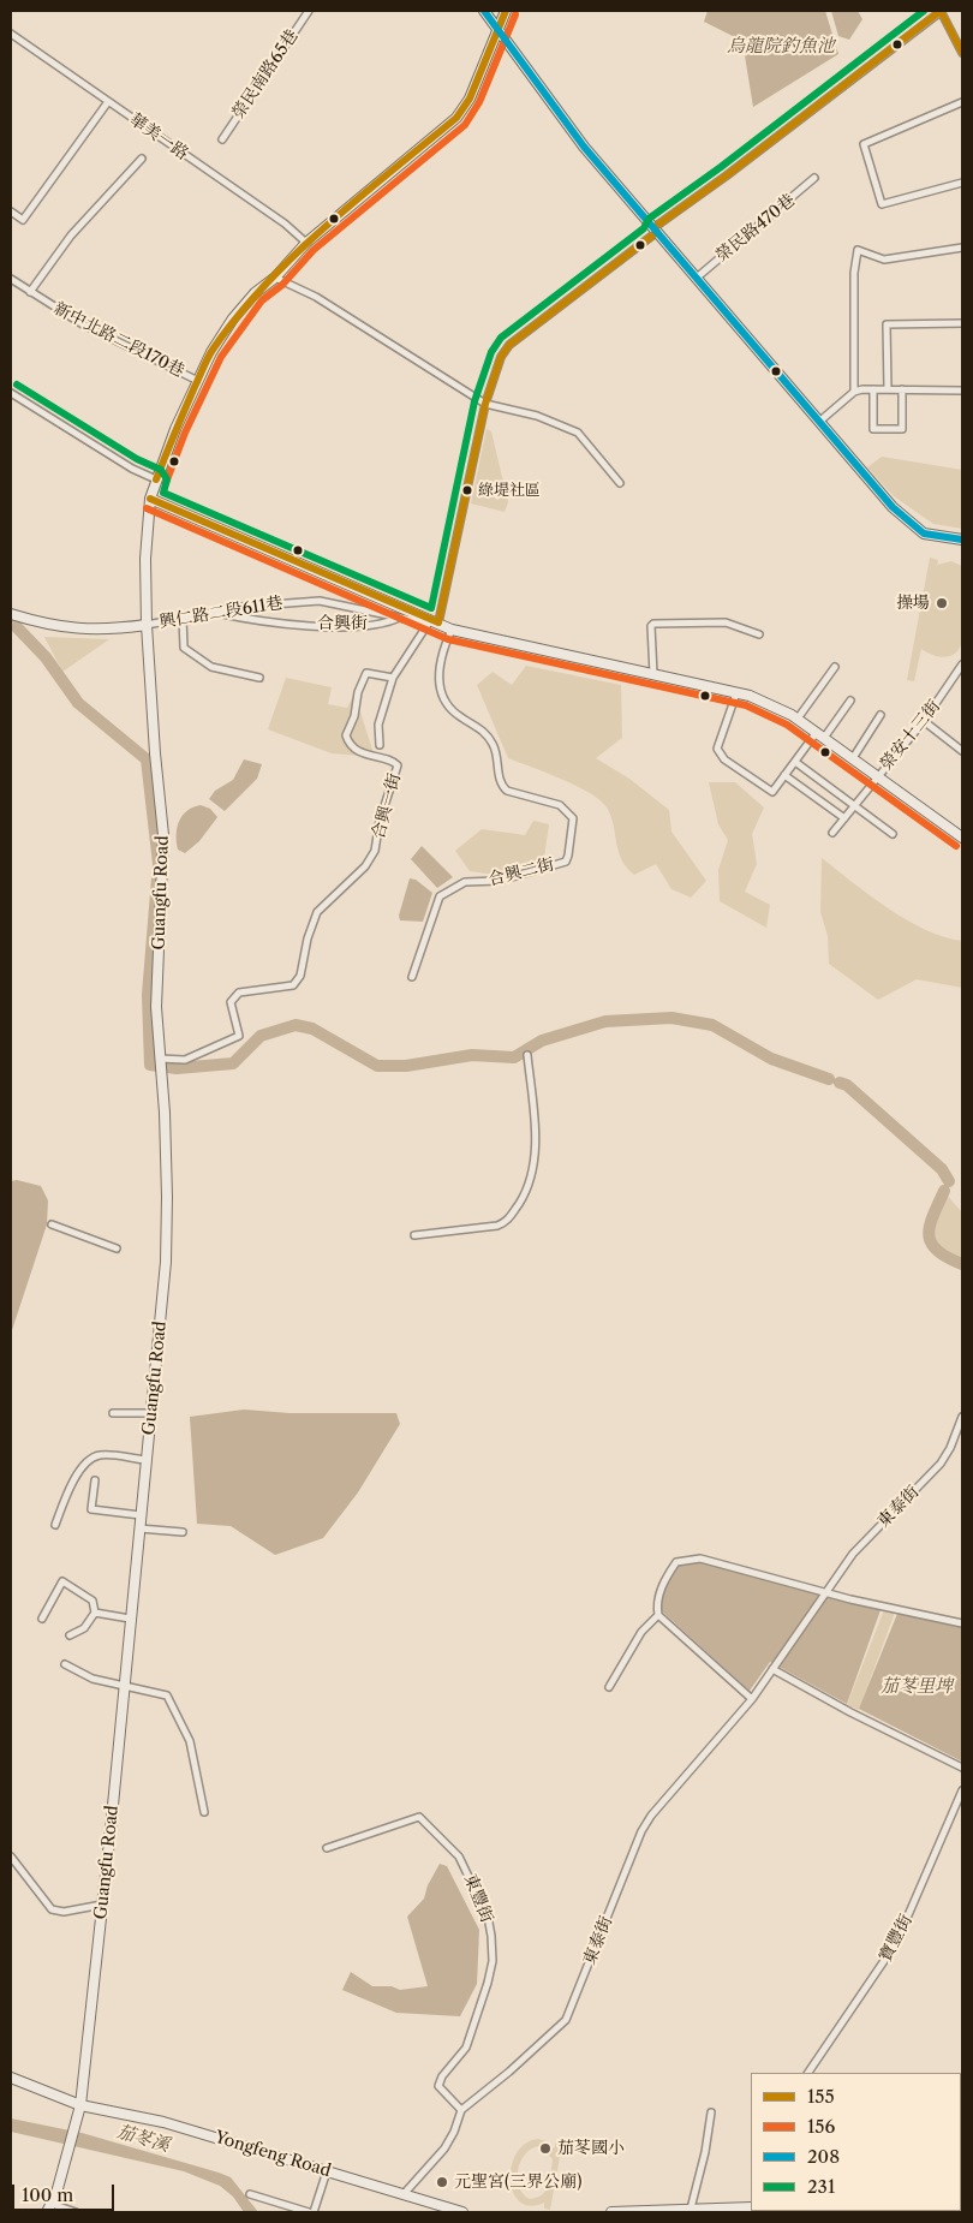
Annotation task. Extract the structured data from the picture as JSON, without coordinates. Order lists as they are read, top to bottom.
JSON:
{
  "streets": {
    "street": [
      "榮民南路65巷",
      "華美一路",
      "榮民路470巷",
      "新中北路二段170巷",
      "興仁路二段611巷",
      "合興街",
      "榮安十三街",
      "合興一街",
      "合興二街",
      "Guangfu Road",
      "東泰街",
      "東豐街",
      "寶豐街",
      "Yongfeng Road"
    ]
  },
  "crossings": [
    ["華美一路", "Guangfu Road"],
    ["新中北路二段170巷", "Guangfu Road"],
    ["興仁路二段611巷", "合興街"],
    ["興仁路二段611巷", "Guangfu Road"],
    ["合興一街", "Guangfu Road"],
    ["Guangfu Road", "Yongfeng Road"],
    ["東泰街", "東豐街"]
  ],
  "water": ["烏龍院釣魚池", "茄苳里埤", "茄苳溪"],
  "places": [
    "綠堤社區",
    "操場",
    "茄苳國小",
    "元聖宮(三界公廟)"
  ],
  "lines": [
    "transit line 155",
    "transit line 208",
    "transit line 231",
    "transit line 156"
  ],
  "legend": [
    "155",
    "156",
    "208",
    "231"
  ],
  "scale_bar": "100 m"
}
